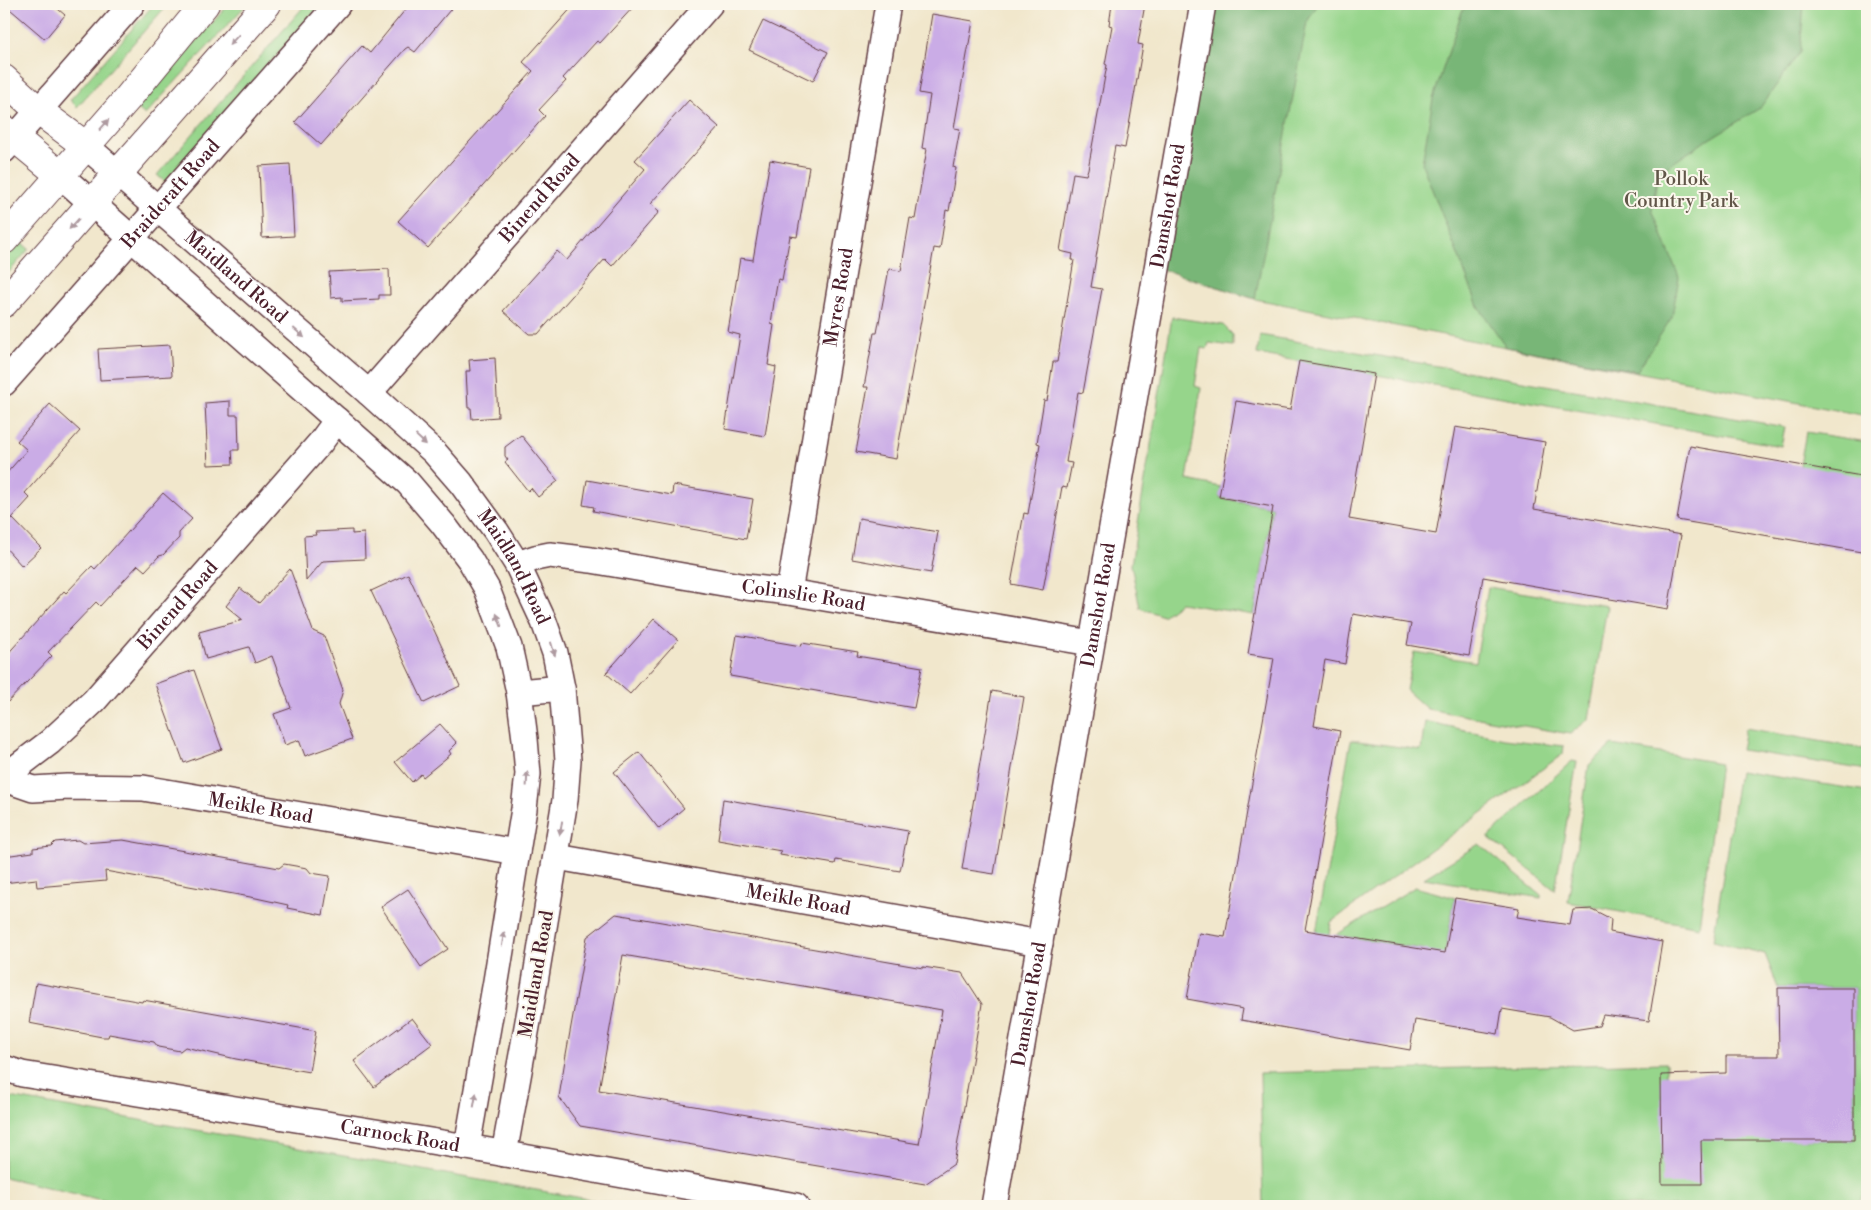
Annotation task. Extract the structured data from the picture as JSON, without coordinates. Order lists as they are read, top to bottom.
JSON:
{
  "streets": {
    "street": [
      "Braidcraft Road",
      "Binend Road",
      "Damshot Road",
      "Maidland Road",
      "Myres Road",
      "Colinslie Road",
      "Meikle Road",
      "Carnock Road"
    ]
  },
  "crossings": [
    ["Braidcraft Road", "Maidland Road"],
    ["Binend Road", "Maidland Road"],
    ["Binend Road", "Meikle Road"],
    ["Damshot Road", "Colinslie Road"],
    ["Damshot Road", "Meikle Road"],
    ["Maidland Road", "Colinslie Road"],
    ["Maidland Road", "Meikle Road"],
    ["Maidland Road", "Carnock Road"],
    ["Myres Road", "Colinslie Road"]
  ],
  "parks": ["Pollok Country Park"]
}
